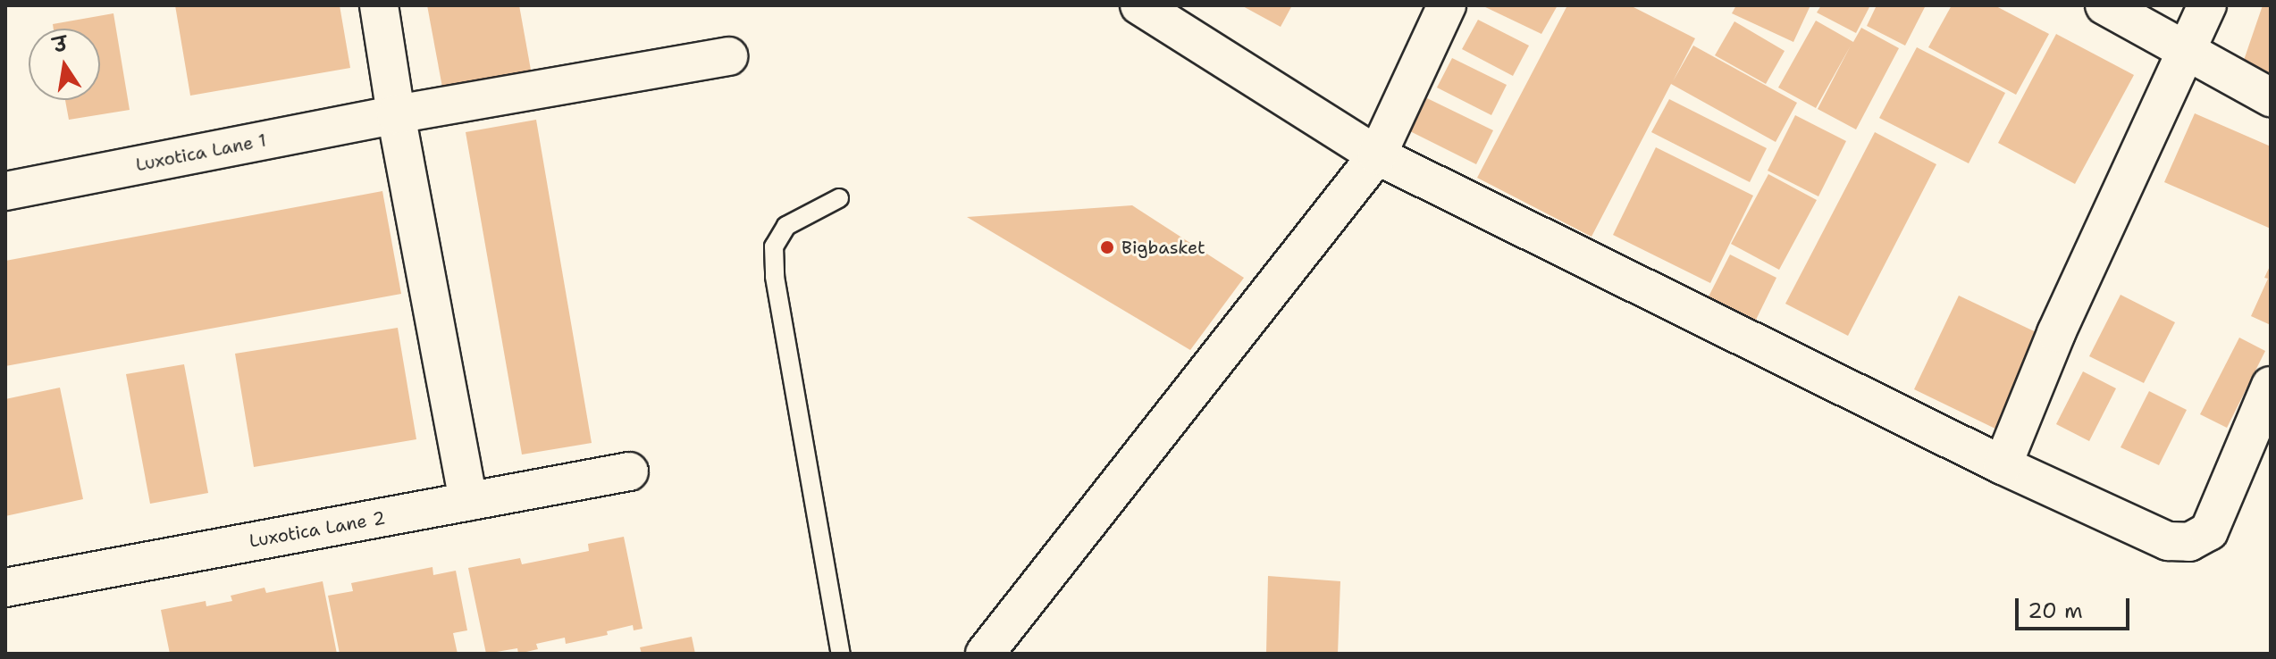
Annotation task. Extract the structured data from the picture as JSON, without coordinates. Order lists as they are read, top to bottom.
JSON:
{
  "streets": {
    "street": ["Luxotica Lane 1", "Luxotica Lane 2"]
  },
  "places": ["Bigbasket"],
  "scale_bar": "20 m",
  "north": "top"
}
